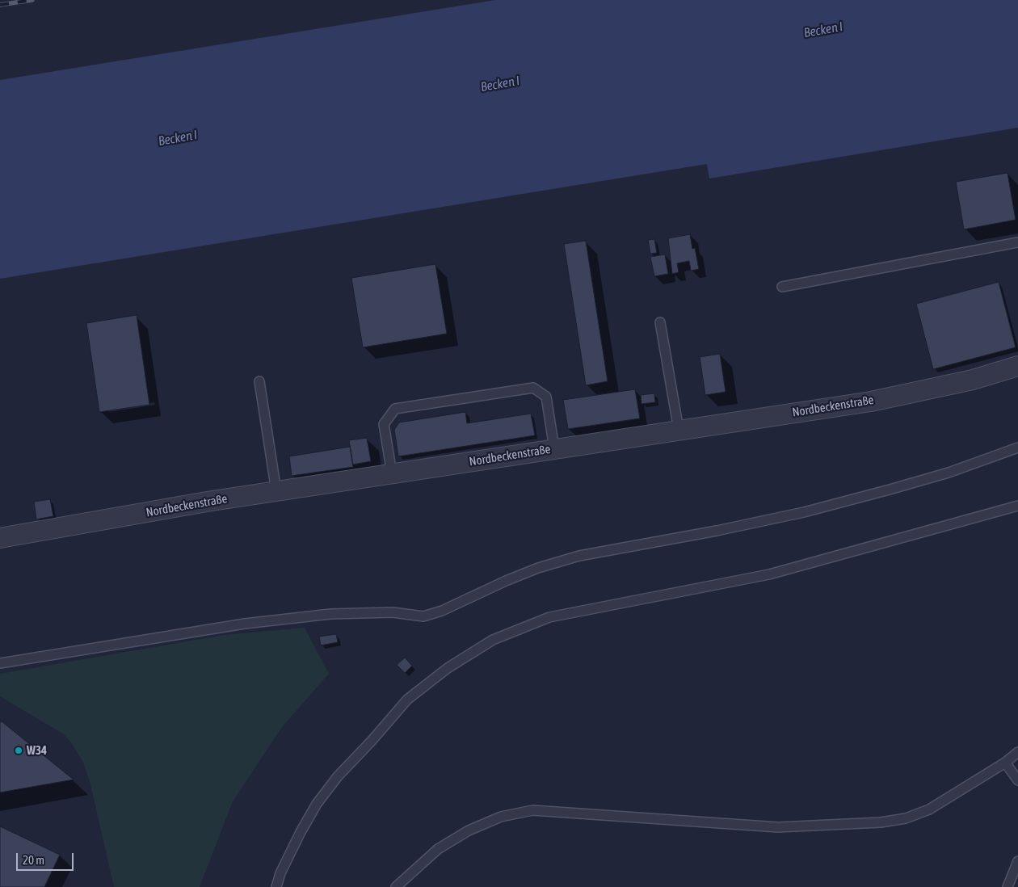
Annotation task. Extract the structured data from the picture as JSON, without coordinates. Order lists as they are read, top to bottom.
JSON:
{
  "streets": {
    "street": ["Nordbeckenstraße"]
  },
  "water": ["Becken I"],
  "places": ["W34"],
  "scale_bar": "20 m"
}
